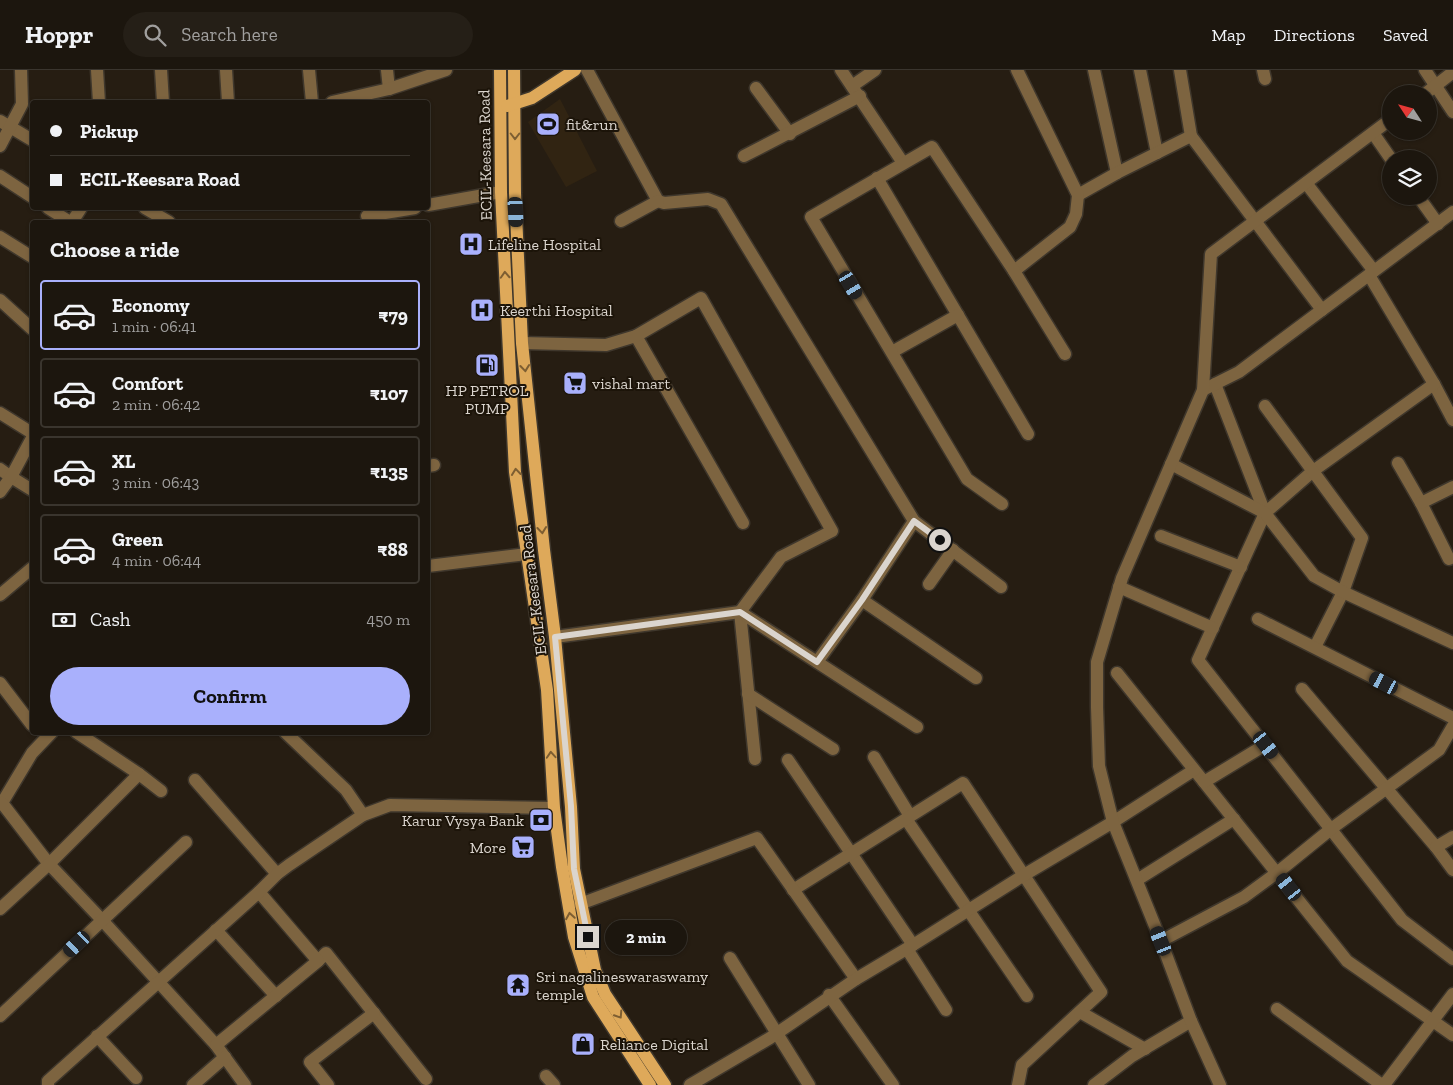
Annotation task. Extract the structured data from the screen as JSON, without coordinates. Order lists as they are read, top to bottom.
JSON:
{
  "streets": {
    "main road": ["ECIL-Keesara Road"]
  },
  "places": {
    "sports": ["fit&run"],
    "hospital": ["Lifeline Hospital", "Keerthi Hospital"],
    "fuel station": ["HP PETROL PUMP"],
    "supermarket": ["vishal mart", "More"],
    "bank": ["Karur Vysya Bank"],
    "temple": ["Sri nagalineswaraswamy temple"],
    "shop": ["Reliance Digital"]
  },
  "north": "top left",
  "page": {
    "header": "Hoppr",
    "search": "Search here",
    "nav": ["Map", "Directions", "Saved"],
    "banner": ["Pickup", "ECIL-Keesara Road"],
    "heading": "Choose a ride",
    "list": [
      {
        "name": "Economy",
        "note": "1 min · 06:41",
        "value": "₹79"
      },
      {
        "name": "Comfort",
        "note": "2 min · 06:42",
        "value": "₹107"
      },
      {
        "name": "XL",
        "note": "3 min · 06:43",
        "value": "₹135"
      },
      {
        "name": "Green",
        "note": "4 min · 06:44",
        "value": "₹88"
      }
    ],
    "pay": ["Cash", "450 m"],
    "buttons": "Confirm",
    "bubble": "2 min"
  }
}
